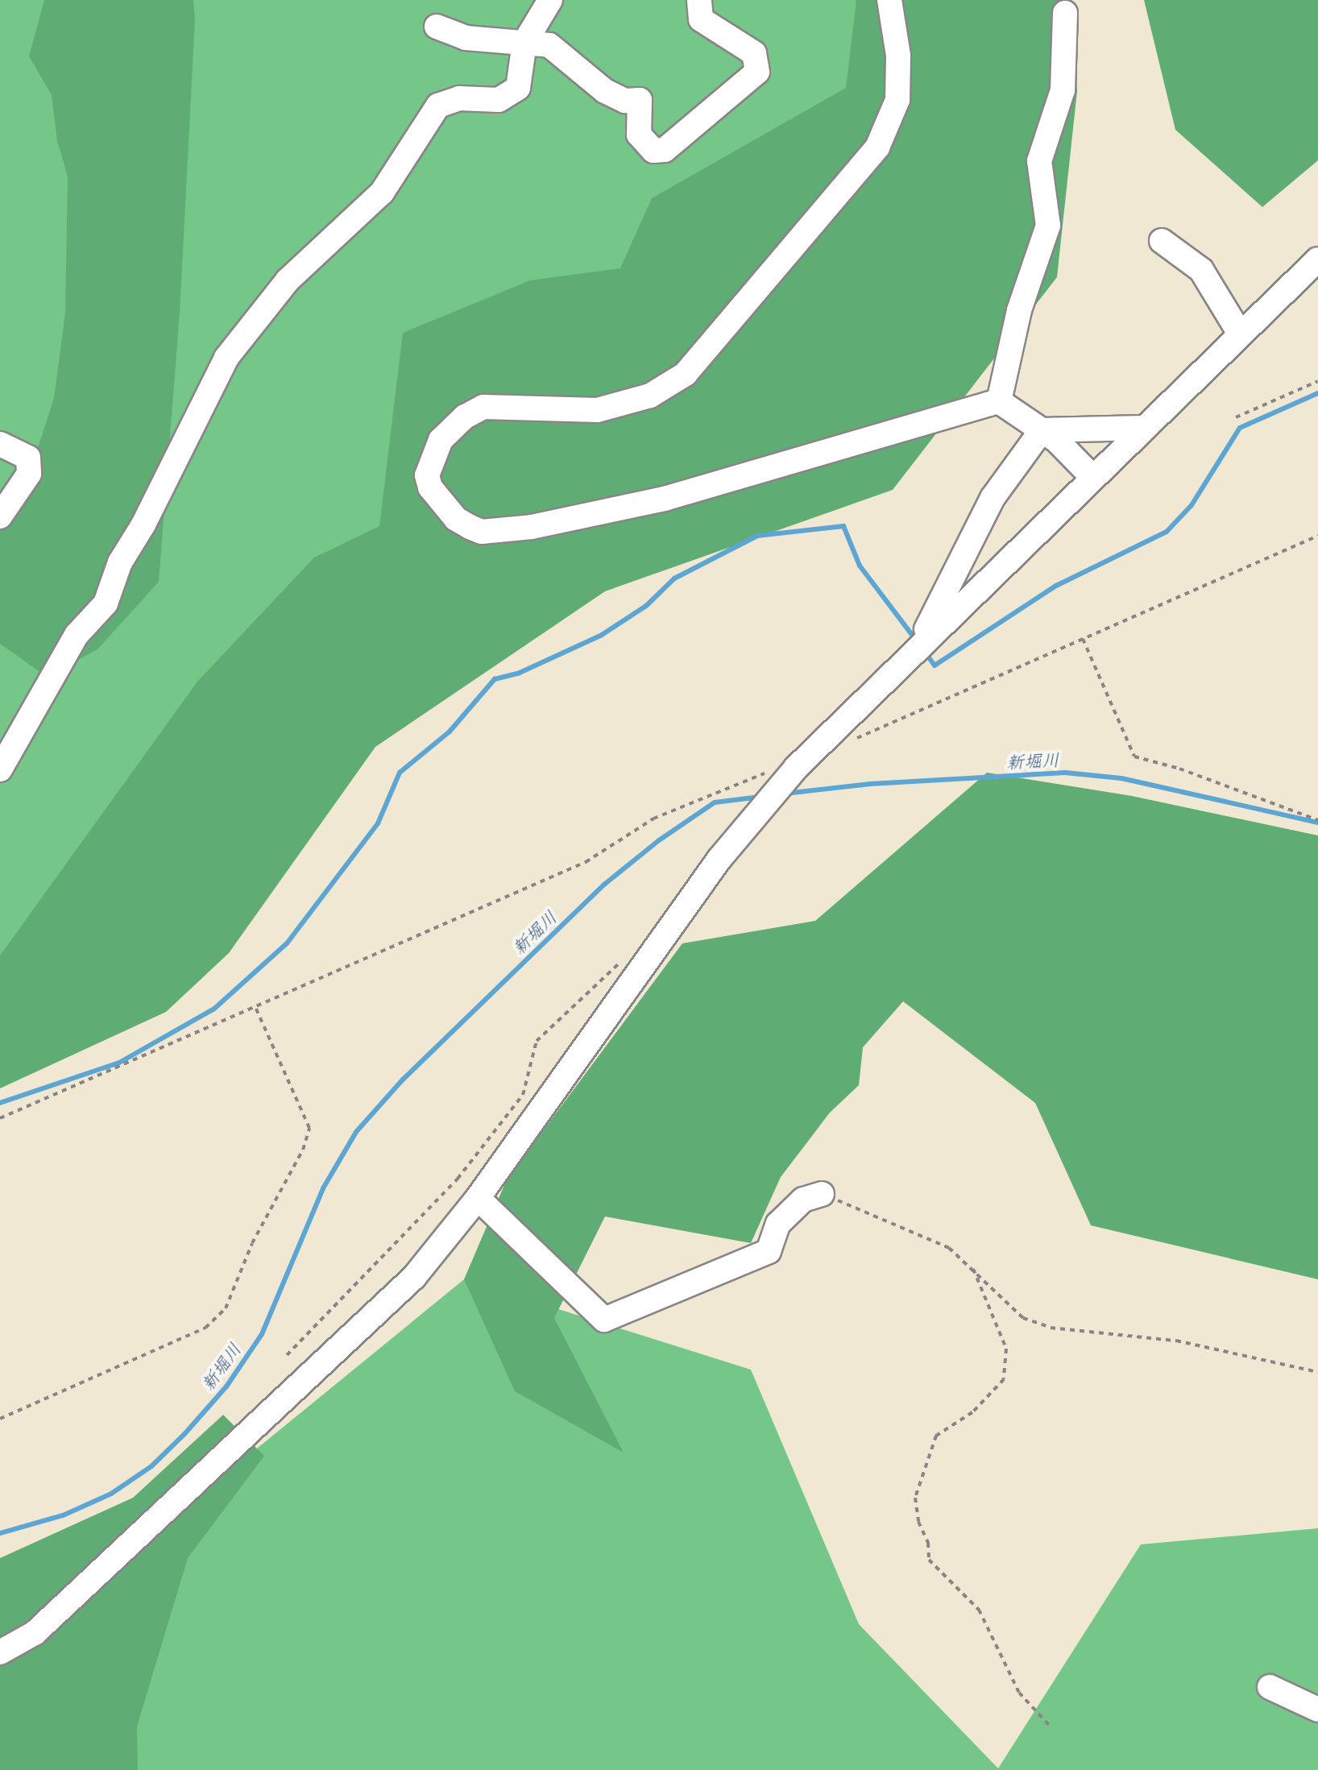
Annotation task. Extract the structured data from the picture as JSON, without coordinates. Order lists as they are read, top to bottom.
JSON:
{
  "water": ["新堀川"]
}
